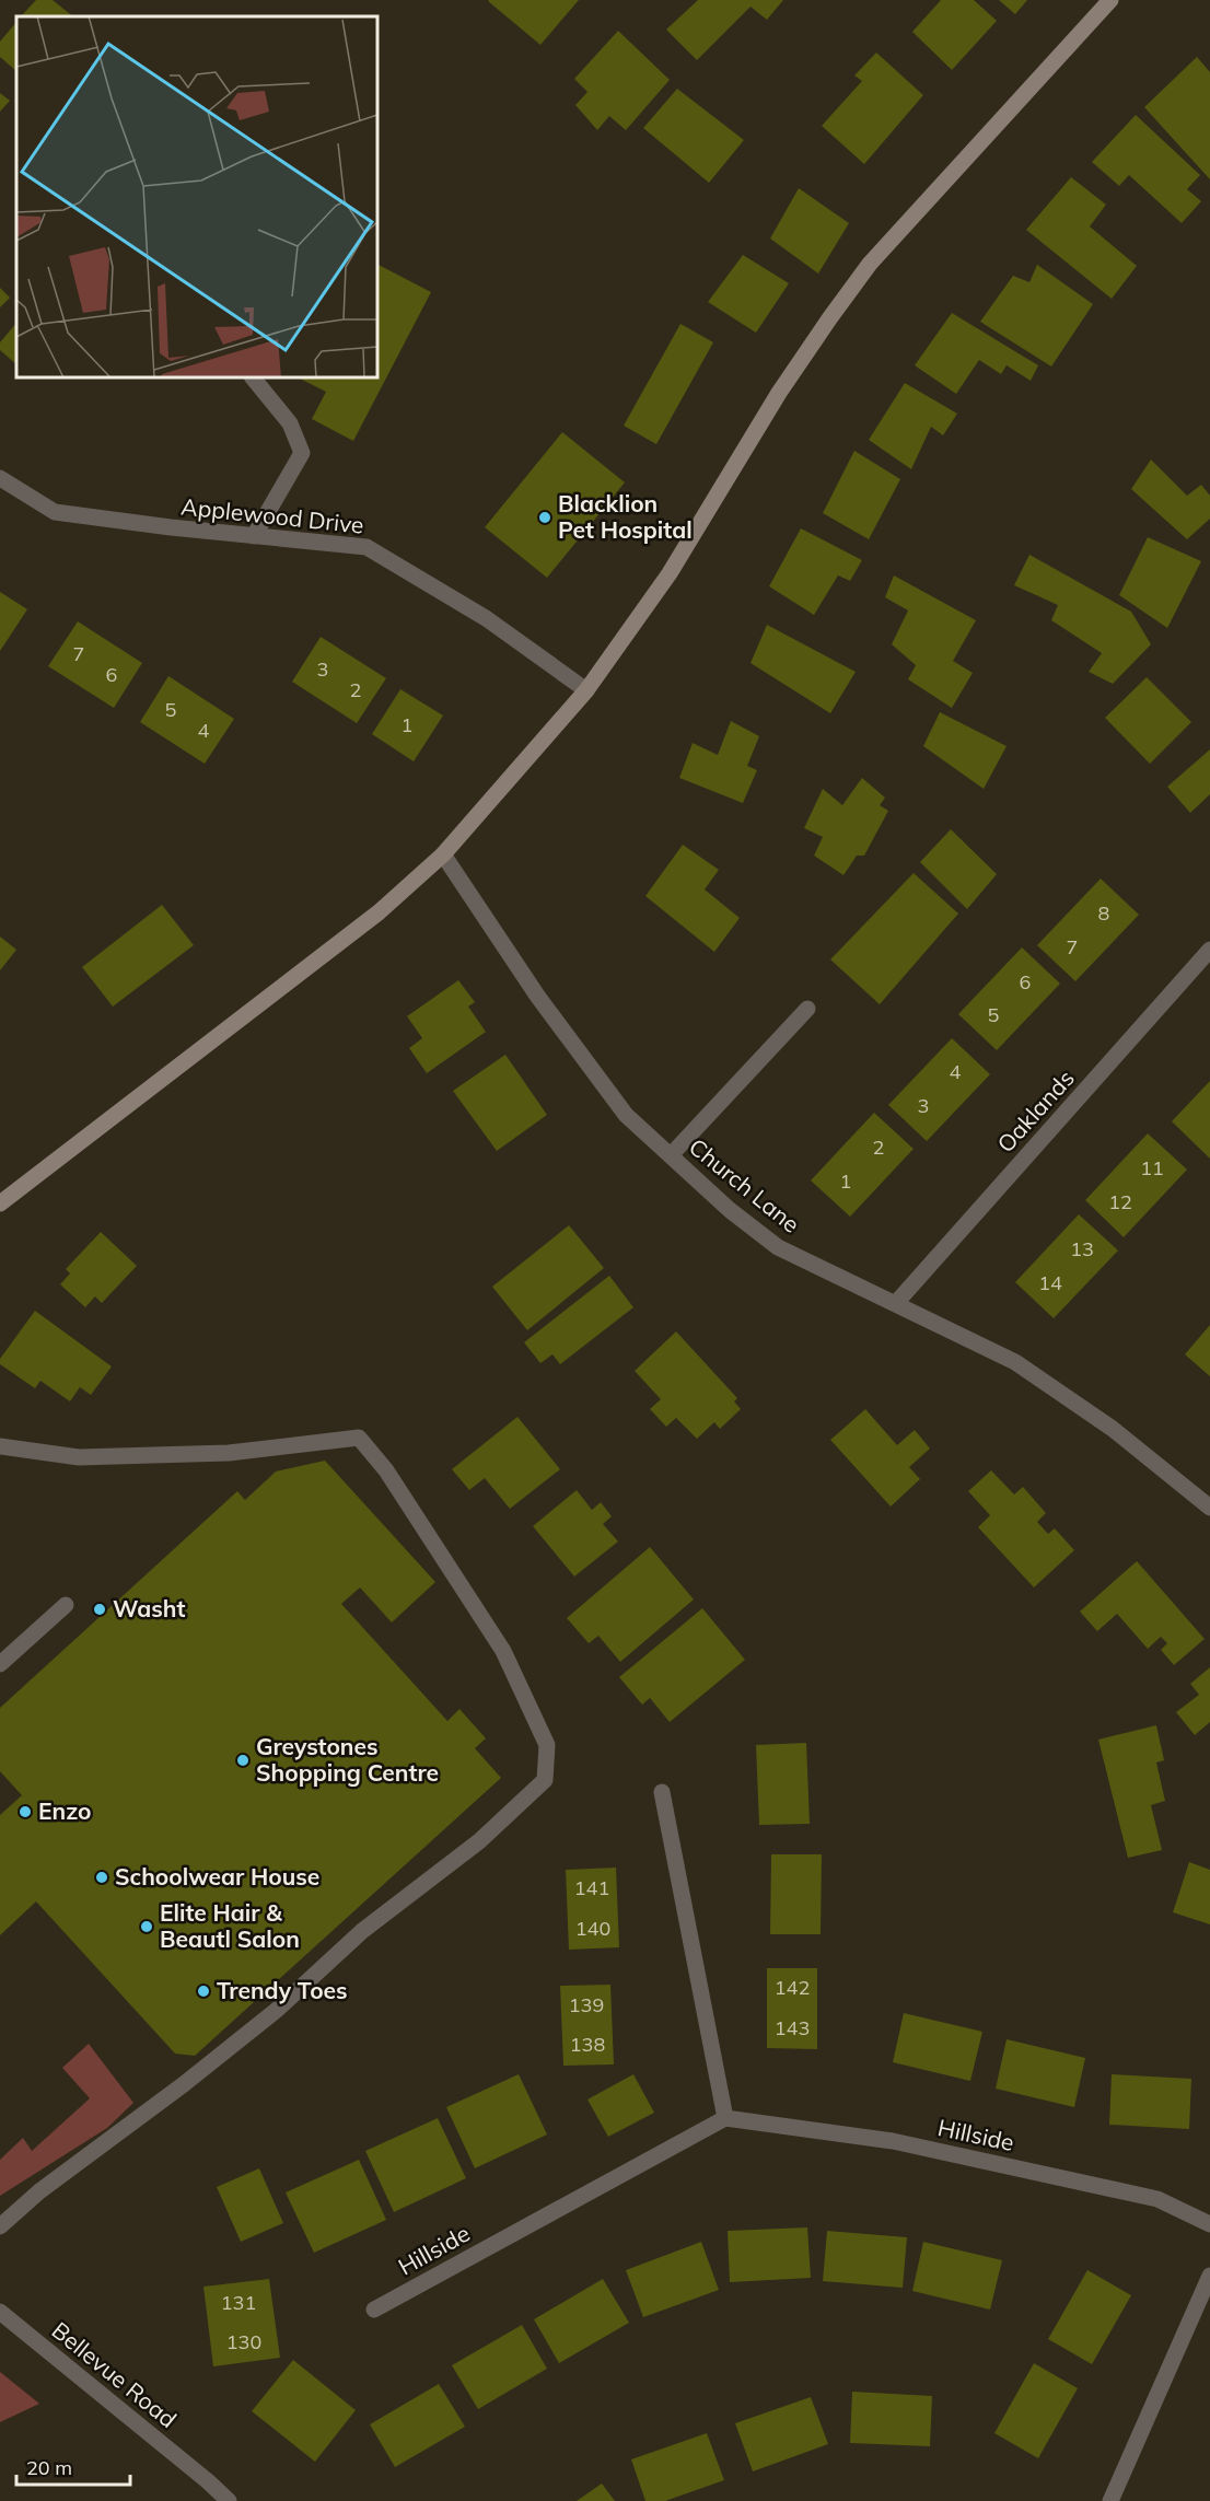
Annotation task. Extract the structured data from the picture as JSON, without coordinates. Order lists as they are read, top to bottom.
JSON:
{
  "streets": {
    "street": [
      "Applewood Drive",
      "Oaklands",
      "Church Lane",
      "Hillside",
      "Bellevue Road"
    ]
  },
  "crossings": [
    ["Oaklands", "Church Lane"]
  ],
  "places": [
    "Blacklion Pet Hospital",
    "Washt",
    "Greystones Shopping Centre",
    "Enzo",
    "Schoolwear House",
    "Elite Hair & Beautl Salon",
    "Trendy Toes"
  ],
  "house_numbers": [
    "7",
    "3",
    "6",
    "2",
    "5",
    "1",
    "4",
    "8",
    "7",
    "6",
    "5",
    "4",
    "3",
    "2",
    "11",
    "1",
    "12",
    "13",
    "14",
    "141",
    "140",
    "142",
    "139",
    "143",
    "138",
    "131",
    "130"
  ],
  "scale_bar": "20 m"
}
